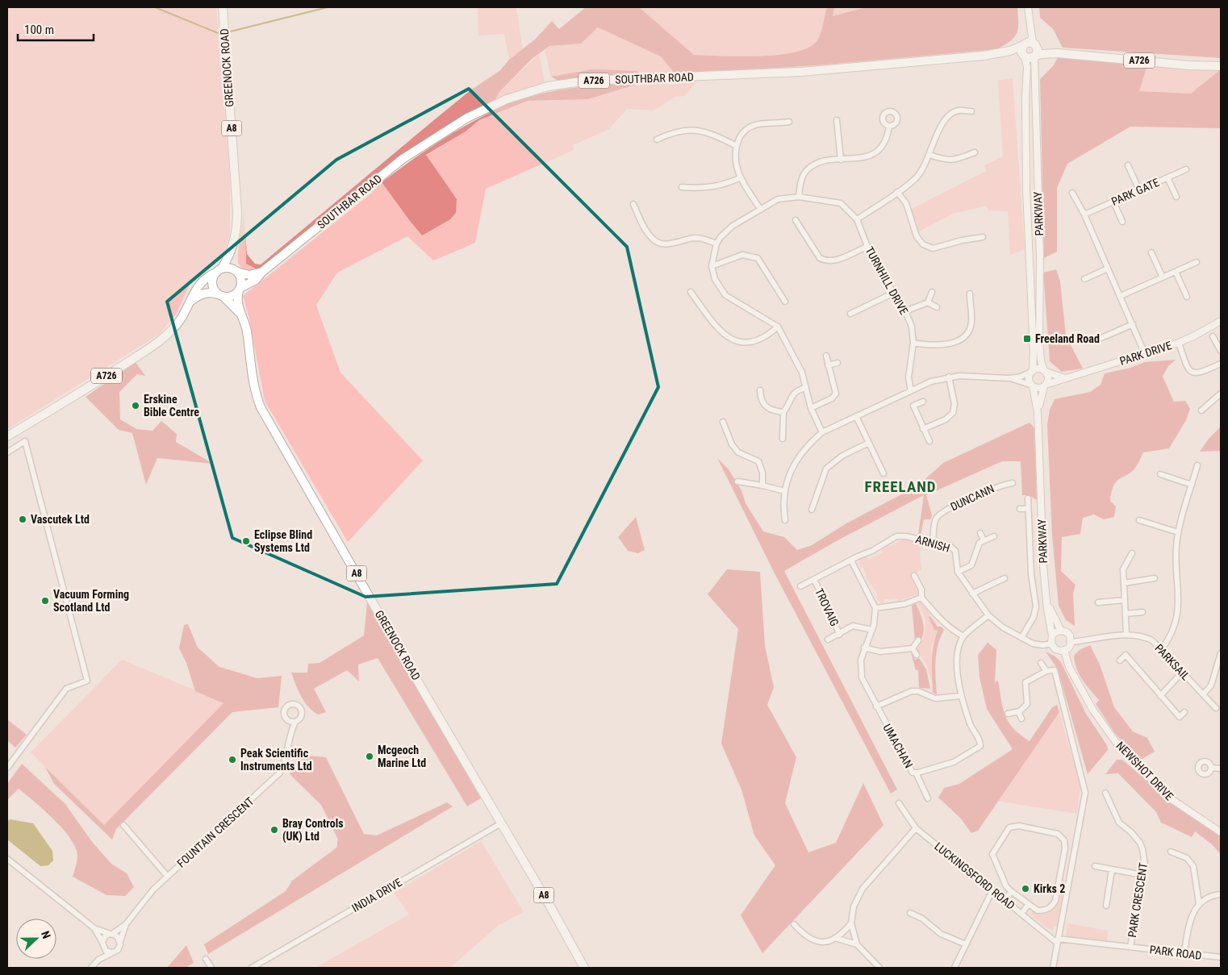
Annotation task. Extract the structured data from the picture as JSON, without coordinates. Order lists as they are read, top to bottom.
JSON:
{
  "streets": {
    "main road": [
      "A726",
      "GREENOCK ROAD",
      "SOUTHBAR ROAD",
      "A8"
    ],
    "street": [
      "PARK GATE",
      "PARKWAY",
      "TURNHILL DRIVE",
      "PARK DRIVE",
      "DUNCANN",
      "ARNISH",
      "TROVAIG",
      "PARKSAIL",
      "UMACHAN",
      "NEWSHOT DRIVE",
      "FOUNTAIN CRESCENT",
      "LUCKINGSFORD ROAD",
      "INDIA DRIVE",
      "PARK CRESCENT",
      "PARK ROAD"
    ]
  },
  "crossings": [
    ["A726", "GREENOCK ROAD"],
    ["A726", "SOUTHBAR ROAD"],
    ["A726", "PARKWAY"],
    ["GREENOCK ROAD", "SOUTHBAR ROAD"],
    ["GREENOCK ROAD", "INDIA DRIVE"],
    ["SOUTHBAR ROAD", "PARKWAY"],
    ["PARKWAY", "PARK DRIVE"],
    ["PARKWAY", "ARNISH"],
    ["PARKWAY", "PARKSAIL"],
    ["PARKWAY", "NEWSHOT DRIVE"],
    ["DUNCANN", "ARNISH"],
    ["ARNISH", "TROVAIG"],
    ["ARNISH", "PARKSAIL"],
    ["ARNISH", "NEWSHOT DRIVE"],
    ["PARKSAIL", "NEWSHOT DRIVE"],
    ["LUCKINGSFORD ROAD", "PARK ROAD"],
    ["PARK CRESCENT", "PARK ROAD"]
  ],
  "districts": ["FREELAND"],
  "places": {
    "transit": ["Freeland Road"],
    "other": [
      "Erskine Bible Centre",
      "Vascutek Ltd",
      "Eclipse Blind Systems Ltd",
      "Vacuum Forming Scotland Ltd",
      "Mcgeoch Marine Ltd",
      "Peak Scientific Instruments Ltd",
      "Bray Controls (UK) Ltd",
      "Kirks 2"
    ]
  },
  "scale_bar": "100 m",
  "north": "right"
}
